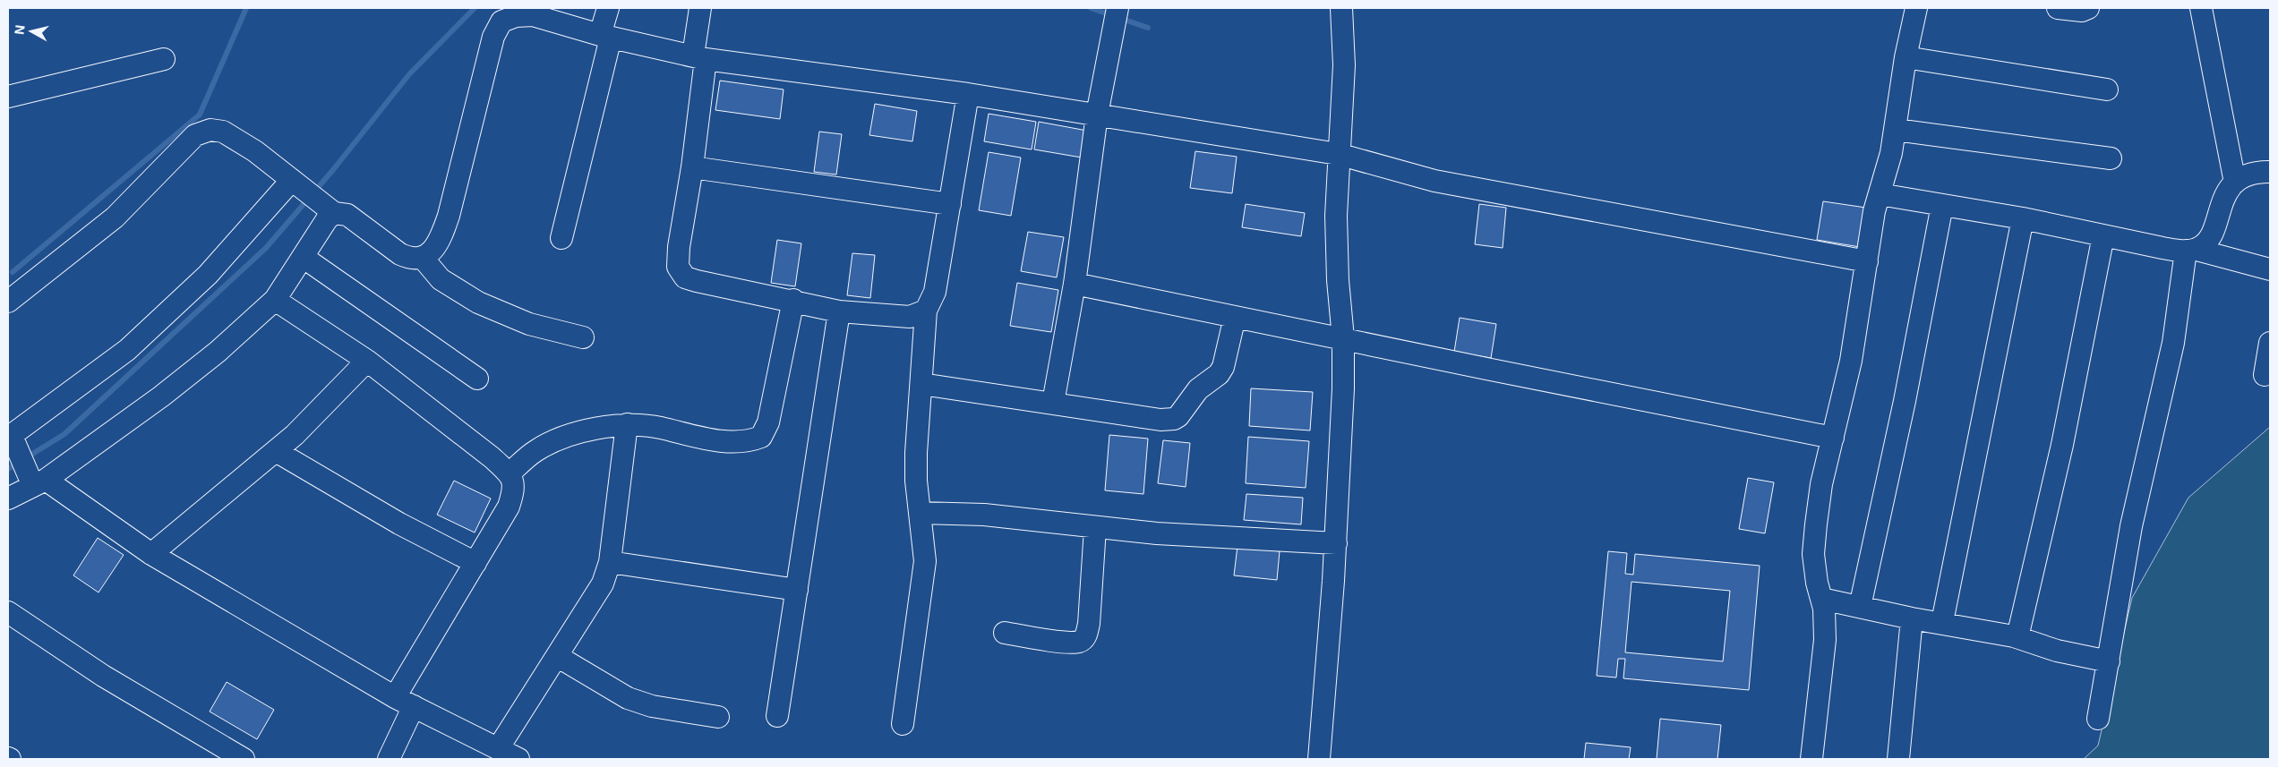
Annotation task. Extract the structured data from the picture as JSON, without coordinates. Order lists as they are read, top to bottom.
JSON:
{
  "north": "left"
}
